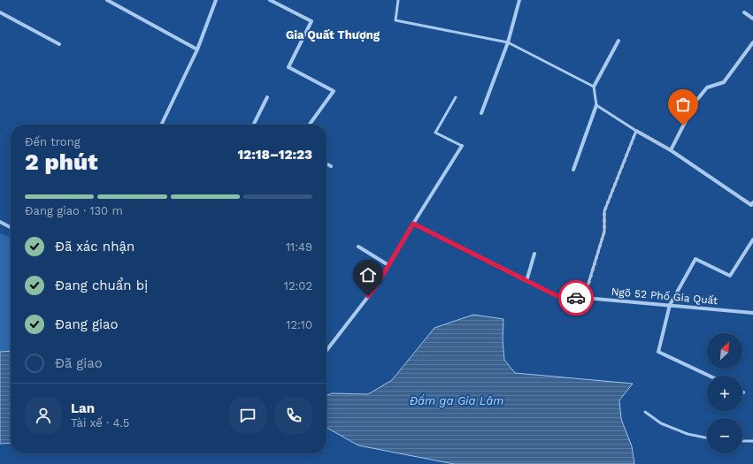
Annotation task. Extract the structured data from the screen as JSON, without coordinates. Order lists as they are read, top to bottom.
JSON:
{
  "streets": {
    "street": ["Ngõ 52 Phố Gia Quất"]
  },
  "districts": ["Gia Quất Thượng"],
  "water": ["Đầm ga Gia Lâm"],
  "north": "top right",
  "page": {
    "heading": ["2 phút", "Đến trong", "12:18–12:23"],
    "panel": ["Lan", "Tài xế · 4.5"],
    "bar": "Đang giao · 130 m",
    "list": [
      ["Đã xác nhận", "11:49"],
      ["Đang chuẩn bị", "12:02"],
      ["Đang giao", "12:10"],
      "Đã giao"
    ],
    "map_buttons": ["+", "−"]
  }
}
